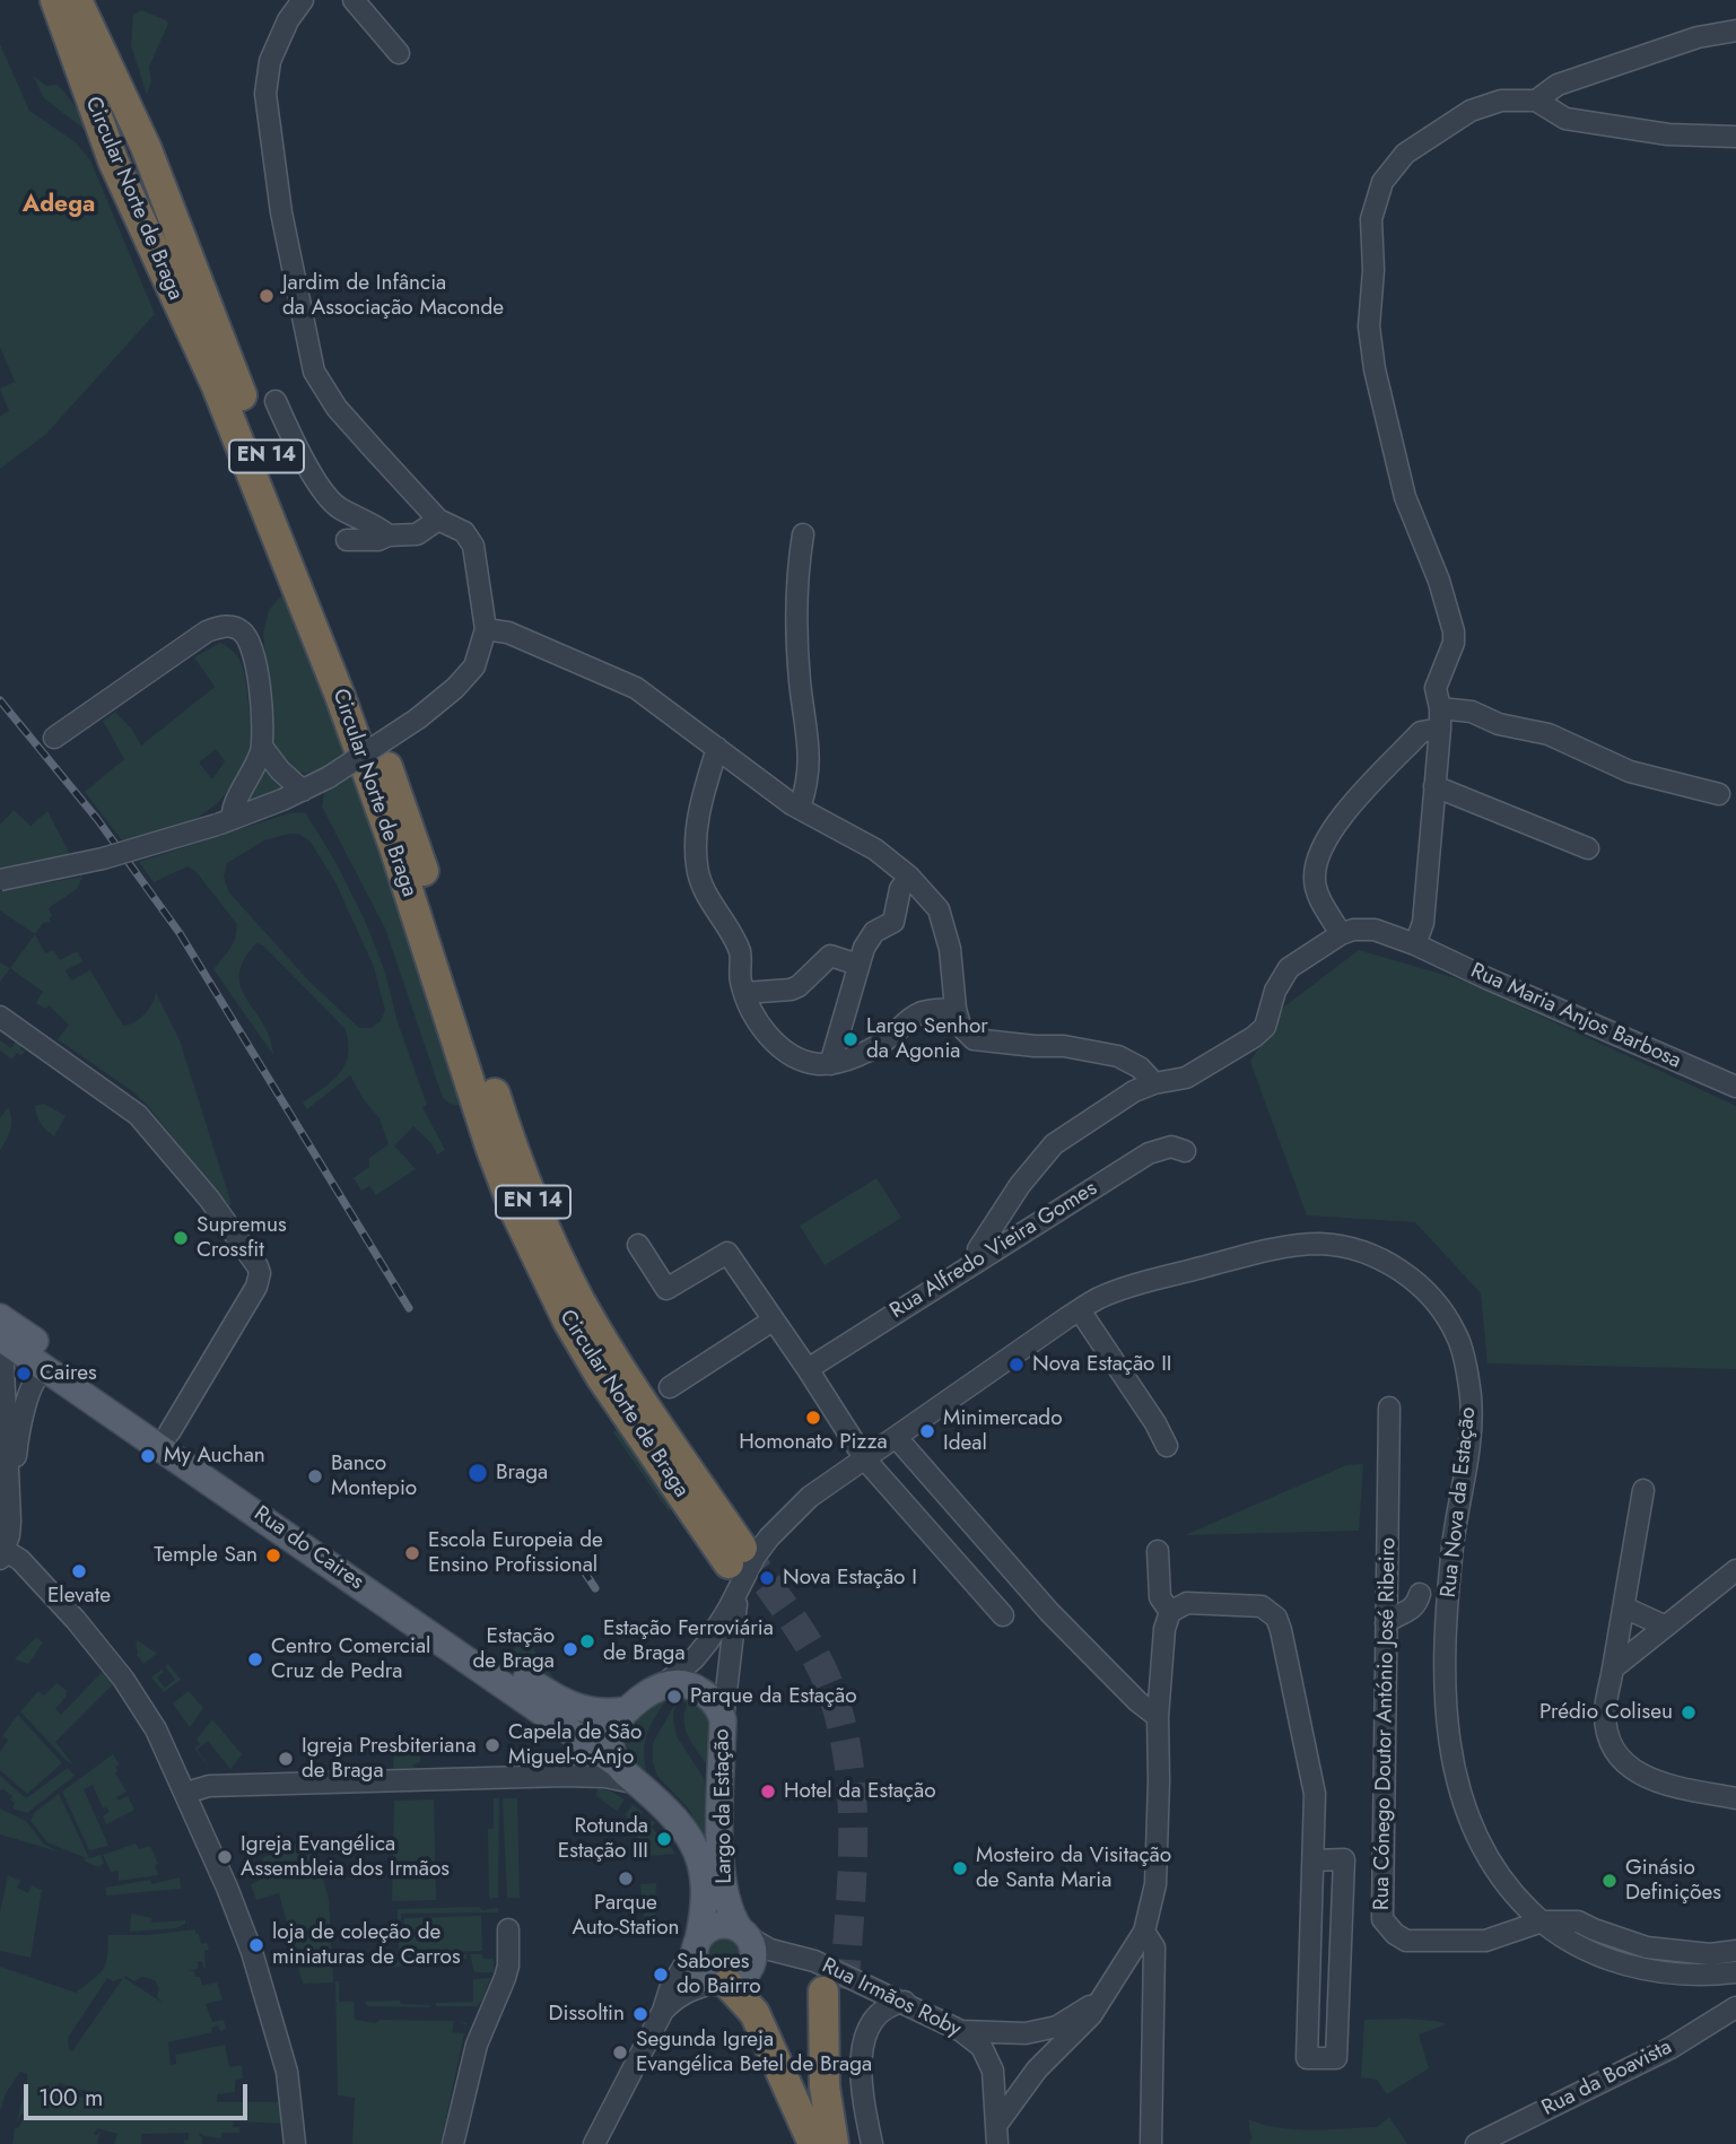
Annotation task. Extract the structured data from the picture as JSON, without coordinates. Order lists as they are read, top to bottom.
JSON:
{
  "streets": {
    "highway": ["Circular Norte de Braga", "EN 14"],
    "main road": ["Rua do Caires", "Largo da Estação"],
    "street": [
      "Rua Maria Anjos Barbosa",
      "Rua Alfredo Vieira Gomes",
      "Rua Nova da Estação",
      "Rua Cónego Doutor António José Ribeiro",
      "Rua Irmãos Roby",
      "Rua da Boavista"
    ]
  },
  "crossings": [
    ["Circular Norte de Braga", "Rua Nova da Estação"],
    ["Rua Nova da Estação", "Rua Cónego Doutor António José Ribeiro"],
    ["Rua Nova da Estação", "Largo da Estação"],
    ["Rua do Caires", "Largo da Estação"],
    ["Largo da Estação", "Rua Irmãos Roby"]
  ],
  "districts": ["Adega"],
  "places": [
    "Jardim de Infância da Associação Maconde",
    "Largo Senhor da Agonia",
    "Supremus Crossfit",
    "Nova Estação II",
    "Caires",
    "Homonato Pizza",
    "Minimercado Ideal",
    "My Auchan",
    "Braga",
    "Banco Montepio",
    "Escola Europeia de Ensino Profissional",
    "Temple San",
    "Elevate",
    "Nova Estação I",
    "Estação Ferroviária de Braga",
    "Estação de Braga",
    "Centro Comercial Cruz de Pedra",
    "Parque da Estação",
    "Prédio Coliseu",
    "Capela de São Miguel-o-Anjo",
    "Igreja Presbiteriana de Braga",
    "Hotel da Estação",
    "Rotunda Estação III",
    "Igreja Evangélica Assembleia dos Irmãos",
    "Mosteiro da Visitação de Santa Maria",
    "Parque Auto-Station",
    "Ginásio Definições",
    "loja de coleção de miniaturas de Carros",
    "Sabores do Bairro",
    "Dissoltin",
    "Segunda Igreja Evangélica Betel de Braga"
  ],
  "scale_bar": "100 m"
}
